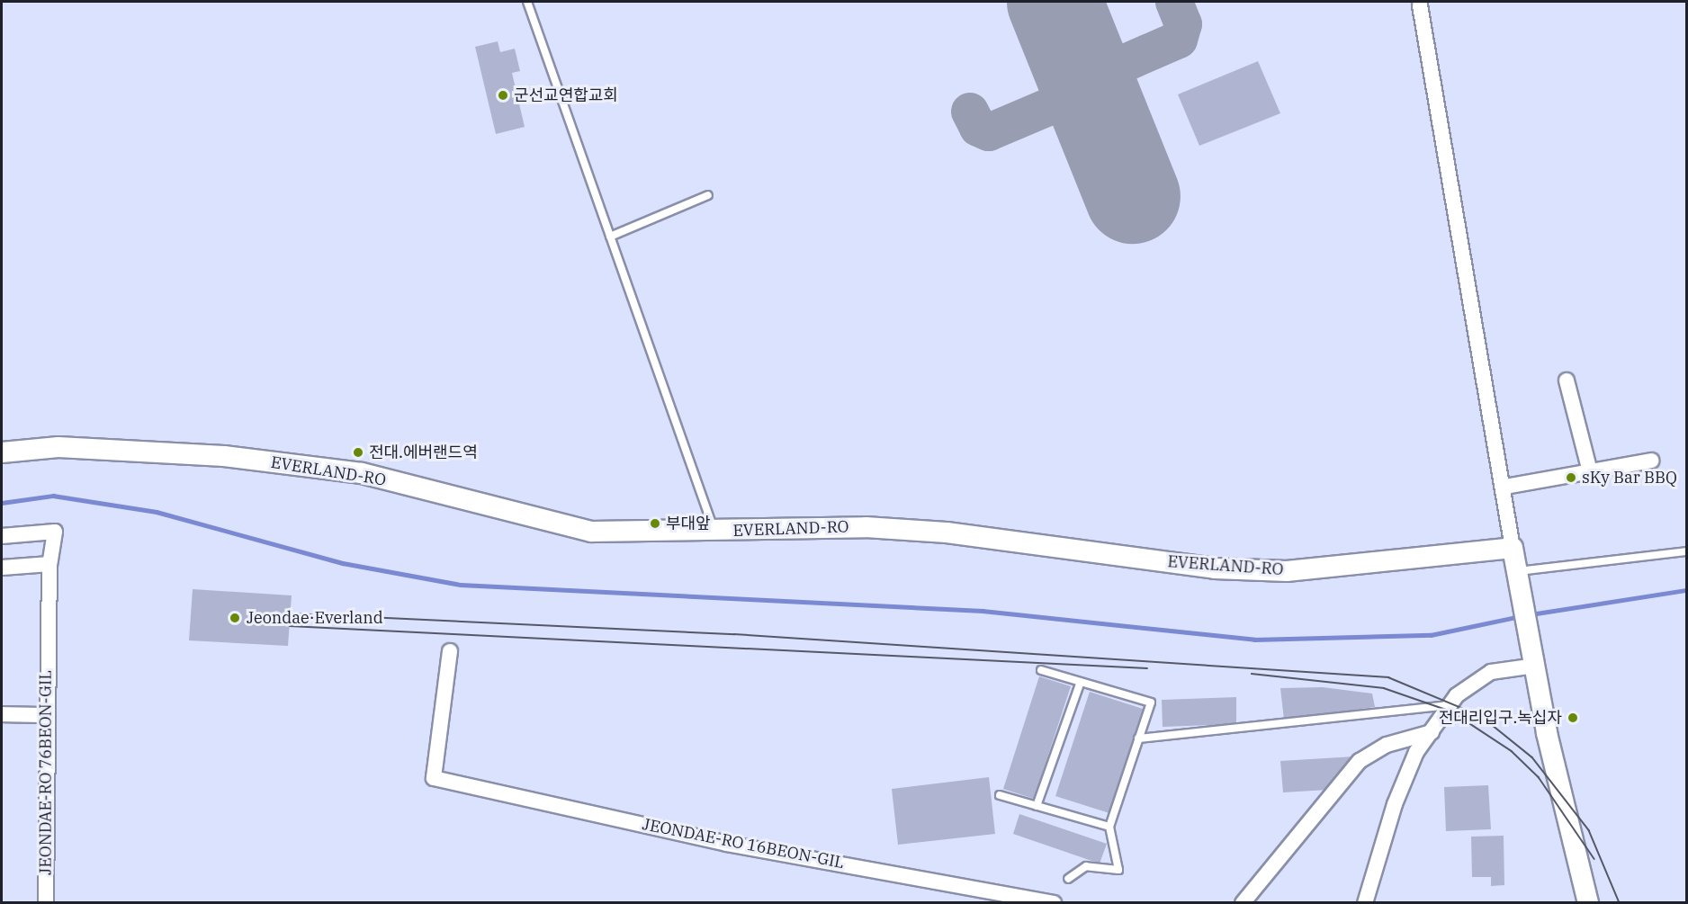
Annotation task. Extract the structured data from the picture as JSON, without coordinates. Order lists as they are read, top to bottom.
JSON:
{
  "streets": {
    "street": ["EVERLAND-RO", "JEONDAE-RO 76BEON-GIL", "JEONDAE-RO 16BEON-GIL"]
  },
  "places": [
    "군선교연합교회",
    "전대.에버랜드역",
    "sKy Bar BBQ",
    "부대앞",
    "Jeondae·Everland",
    "전대리입구.녹십자"
  ]
}
